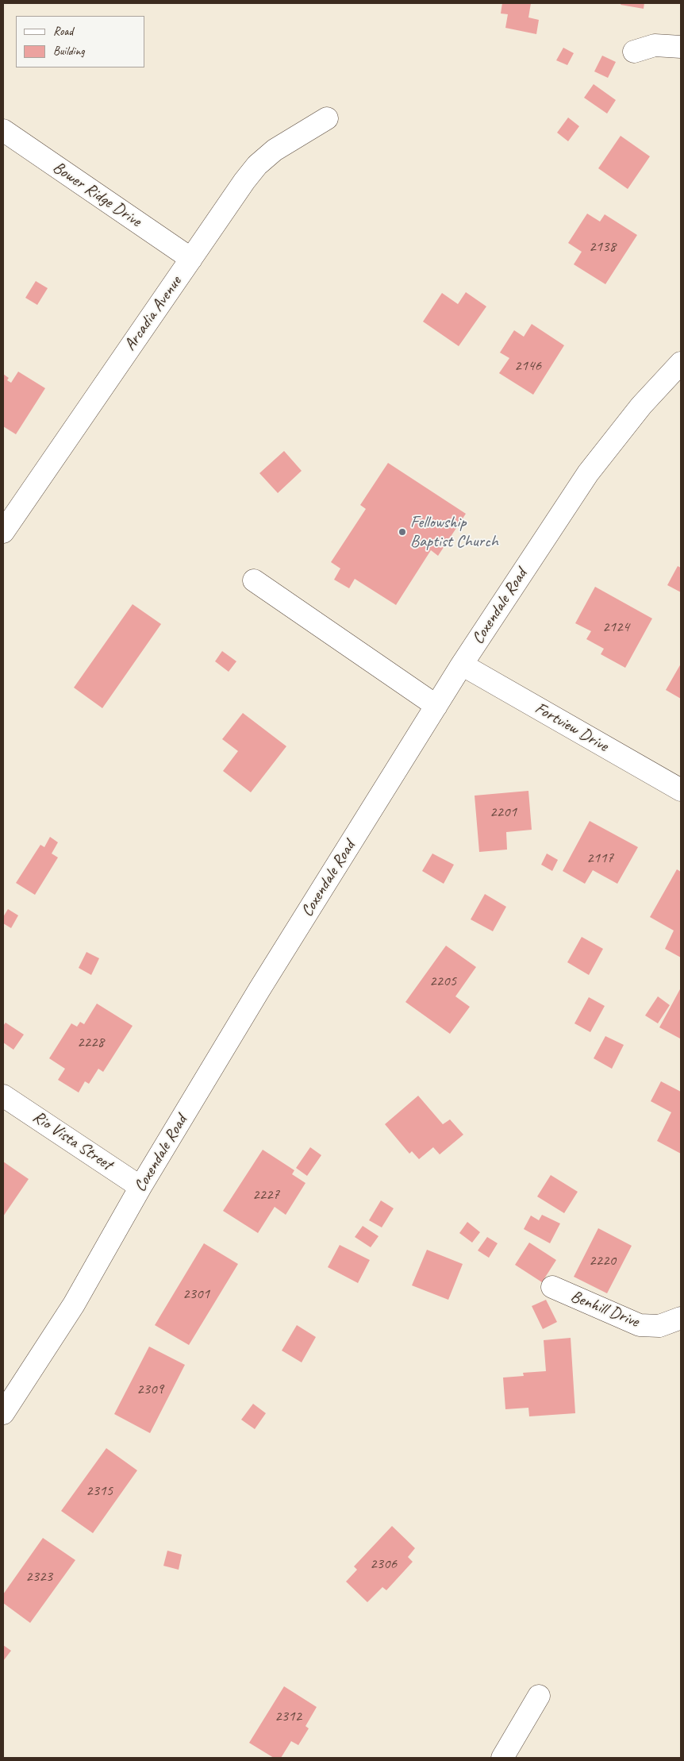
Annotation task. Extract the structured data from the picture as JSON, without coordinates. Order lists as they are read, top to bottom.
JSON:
{
  "streets": {
    "street": [
      "Bower Ridge Drive",
      "Arcadia Avenue",
      "Coxendale Road",
      "Fortview Drive",
      "Rio Vista Street",
      "Benhill Drive"
    ]
  },
  "crossings": [
    ["Bower Ridge Drive", "Arcadia Avenue"],
    ["Coxendale Road", "Fortview Drive"],
    ["Coxendale Road", "Rio Vista Street"]
  ],
  "places": ["Fellowship Baptist Church"],
  "house_numbers": [
    "2138",
    "2146",
    "2124",
    "2201",
    "2117",
    "2205",
    "2228",
    "2227",
    "2220",
    "2301",
    "2309",
    "2315",
    "2306",
    "2323",
    "2312"
  ],
  "legend": ["Road", "Building"]
}
